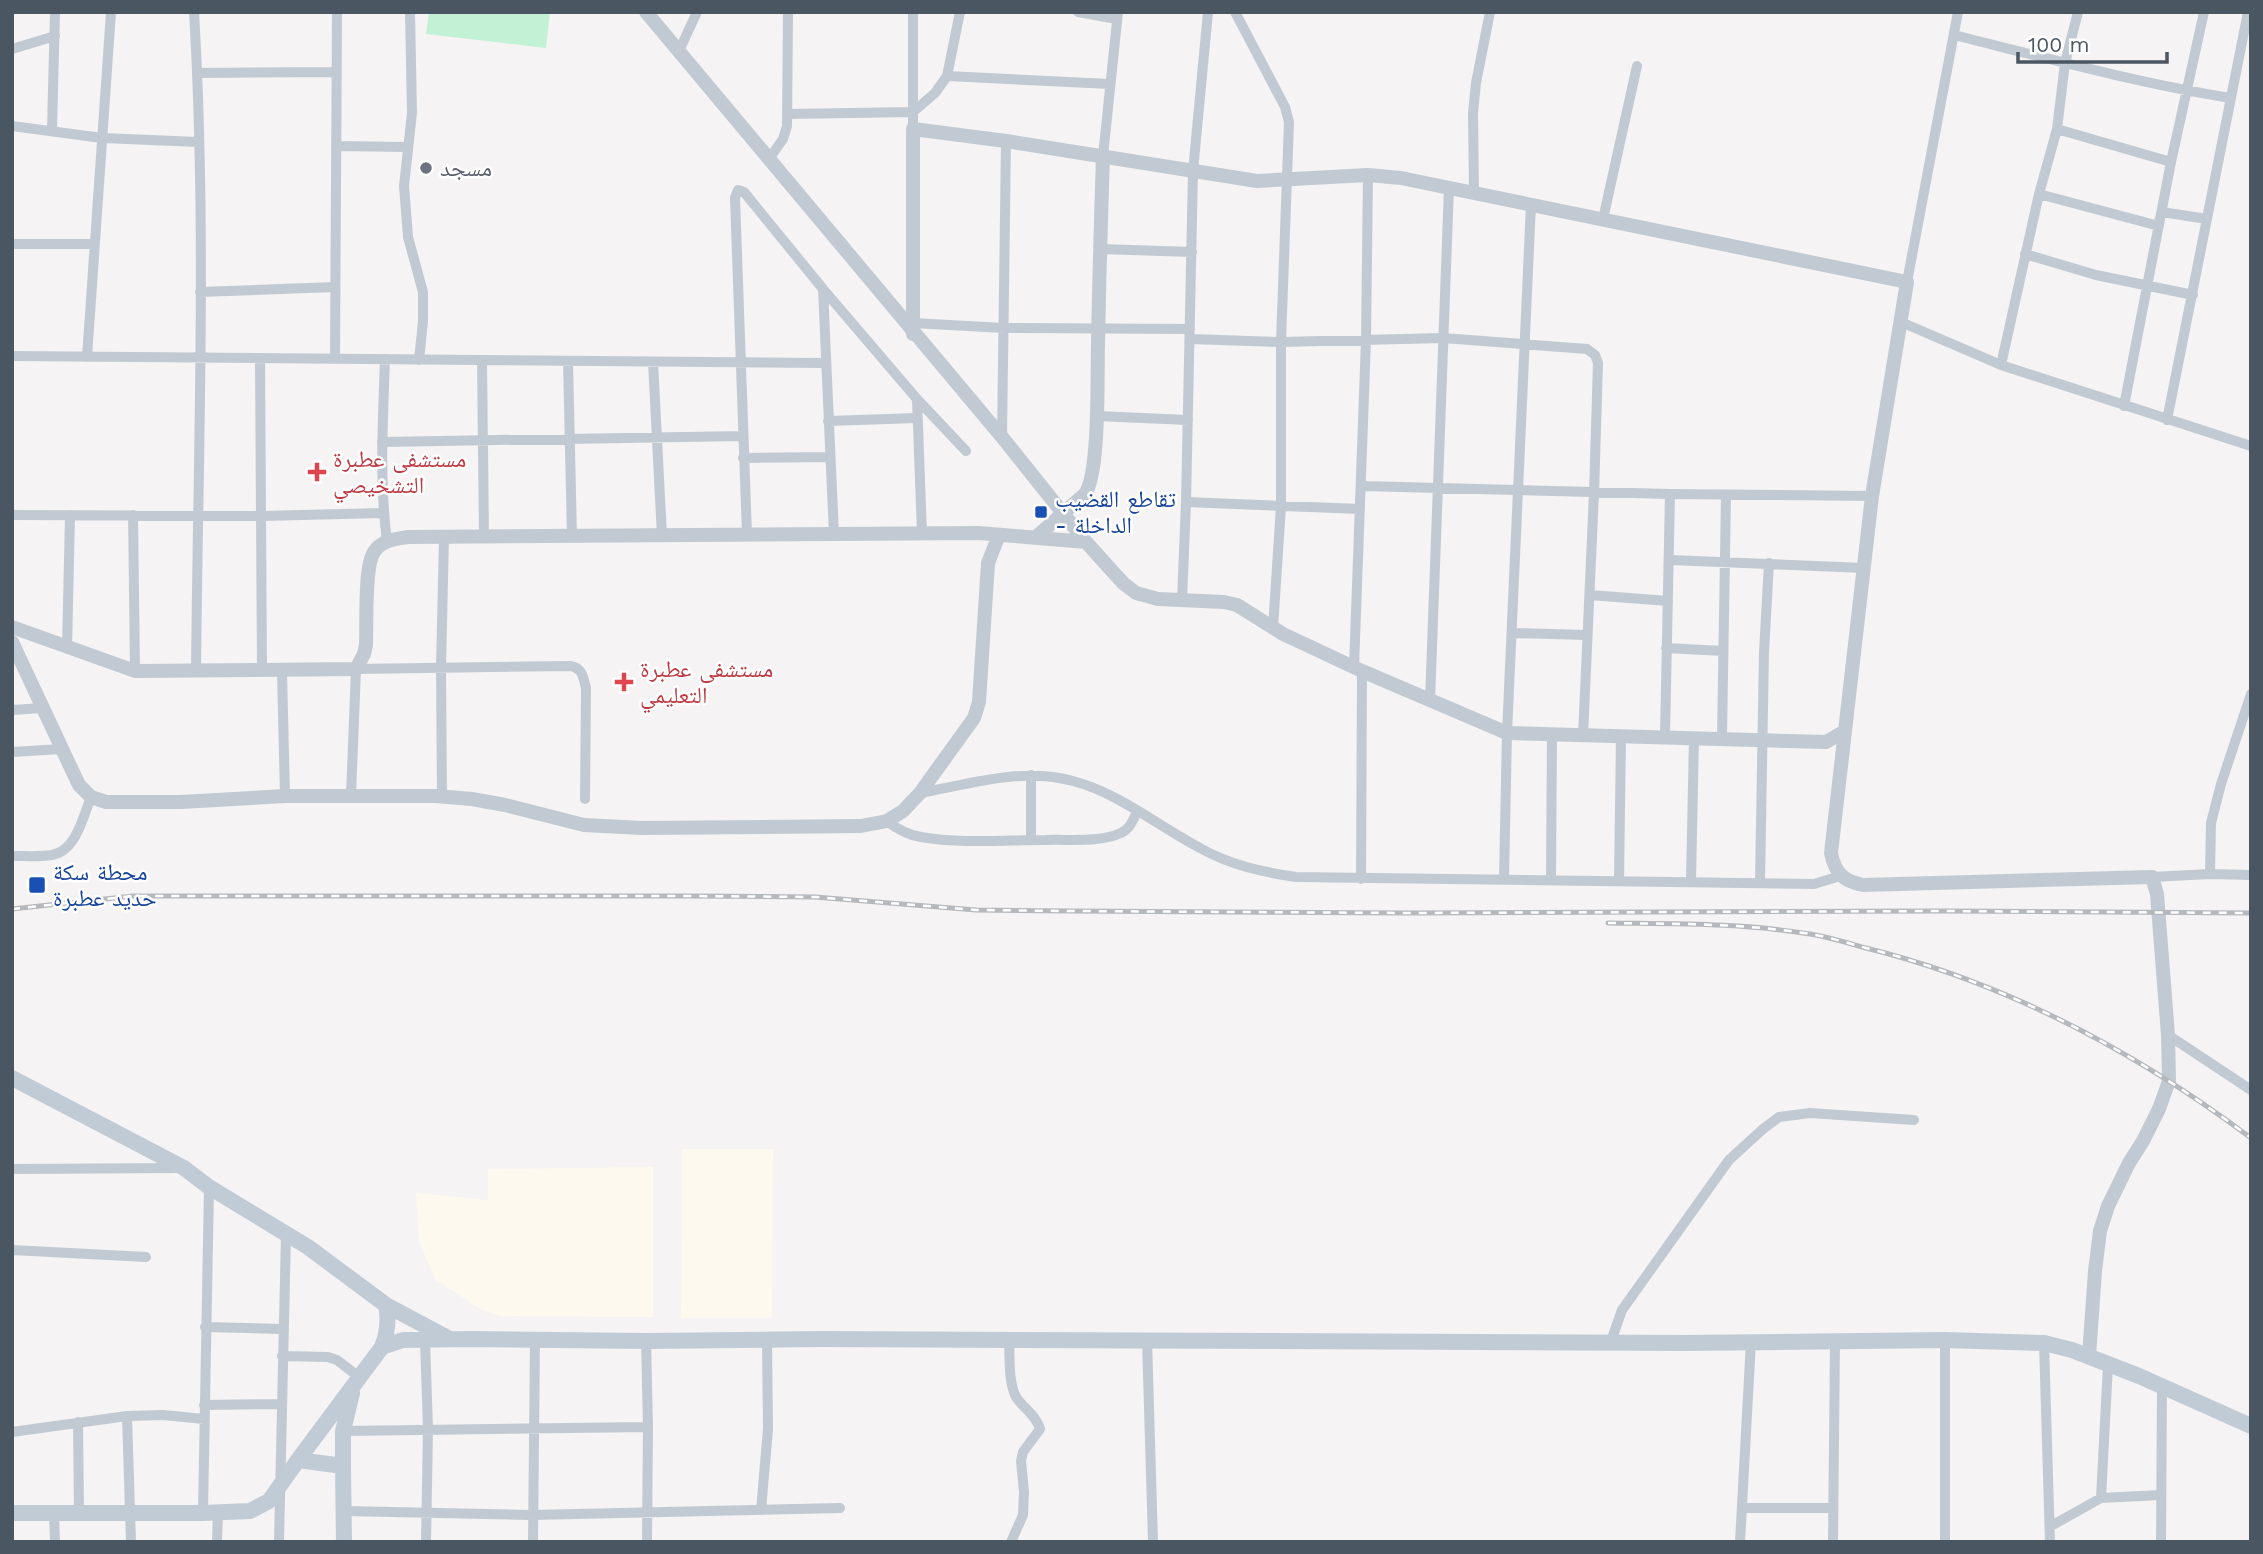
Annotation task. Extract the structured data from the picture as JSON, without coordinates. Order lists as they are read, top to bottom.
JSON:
{
  "places": {
    "other": ["مسجد"],
    "health": ["مستشفى عطبرة التشخيصي", "مستشفى عطبرة التعليمي"],
    "transit": ["تقاطع القضيب - الداخلة", "محطة سكة حديد عطبرة"]
  },
  "scale_bar": "100 m"
}
